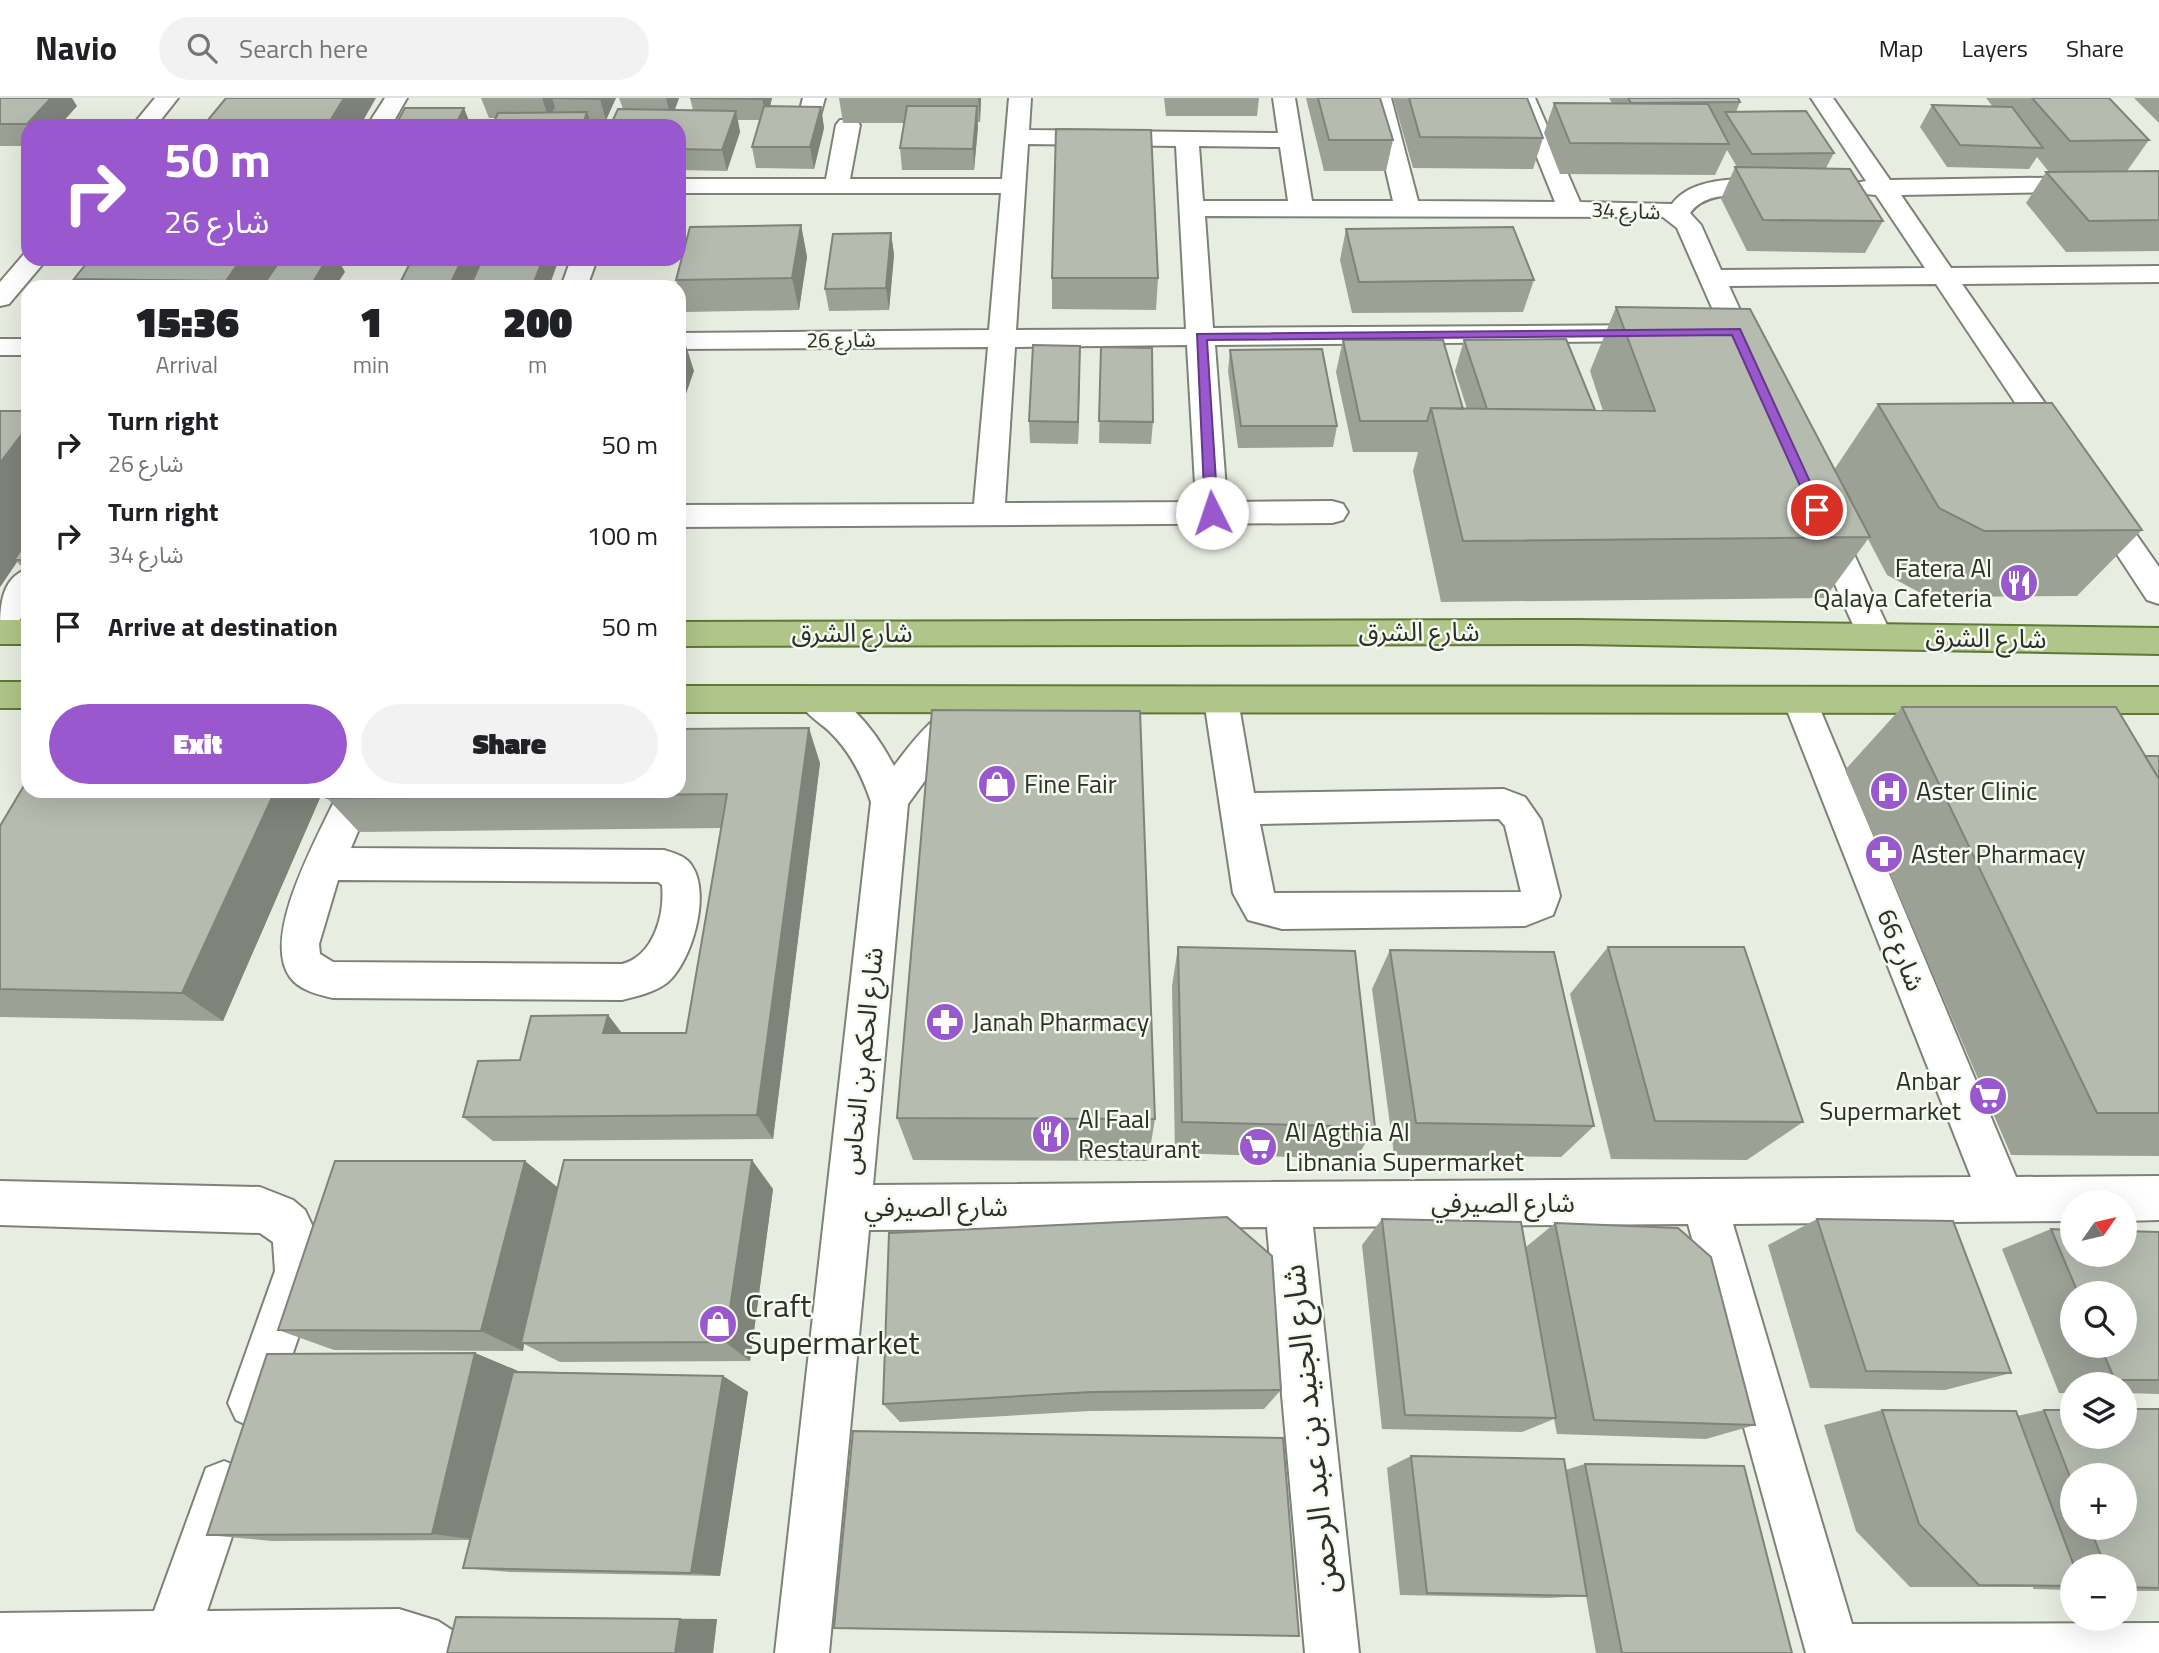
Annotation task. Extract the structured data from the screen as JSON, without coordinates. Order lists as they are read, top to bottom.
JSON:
{
  "streets": {
    "main road": ["شارع الشرق"],
    "street": [
      "شارع 34",
      "شارع 26",
      "شارع 66",
      "شارع الحكم بن النحاس",
      "شارع الصيرفي",
      "شارع الجنيد بن عبد الرحمن"
    ]
  },
  "crossings": [
    ["شارع 34", "شارع 26"],
    ["شارع 66", "شارع الصيرفي"],
    ["شارع الحكم بن النحاس", "شارع الصيرفي"],
    ["شارع الصيرفي", "شارع الجنيد بن عبد الرحمن"]
  ],
  "places": {
    "restaurant": ["Fatera Al Qalaya Cafeteria", "Al Faal Restaurant"],
    "shop": ["Fine Fair", "Craft Supermarket"],
    "hospital": ["Aster Clinic"],
    "pharmacy": ["Aster Pharmacy", "Janah Pharmacy"],
    "supermarket": ["Anbar Supermarket", "Al Agthia Al Libnania Supermarket"]
  },
  "north": "top right",
  "page": {
    "header": "Navio",
    "search": "Search here",
    "nav": ["Map", "Layers", "Share"],
    "turn": ["50 m", "شارع 26"],
    "eta": [
      "15:36",
      "Arrival",
      "1",
      "min",
      "200",
      "m"
    ],
    "list": [
      {
        "name": "Turn right",
        "note": "شارع 26",
        "value": "50 m"
      },
      {
        "name": "Turn right",
        "note": "شارع 34",
        "value": "100 m"
      },
      {
        "name": "Arrive at destination",
        "value": "50 m"
      }
    ],
    "buttons": ["Exit", "Share"],
    "map_buttons": ["+", "−"]
  }
}
